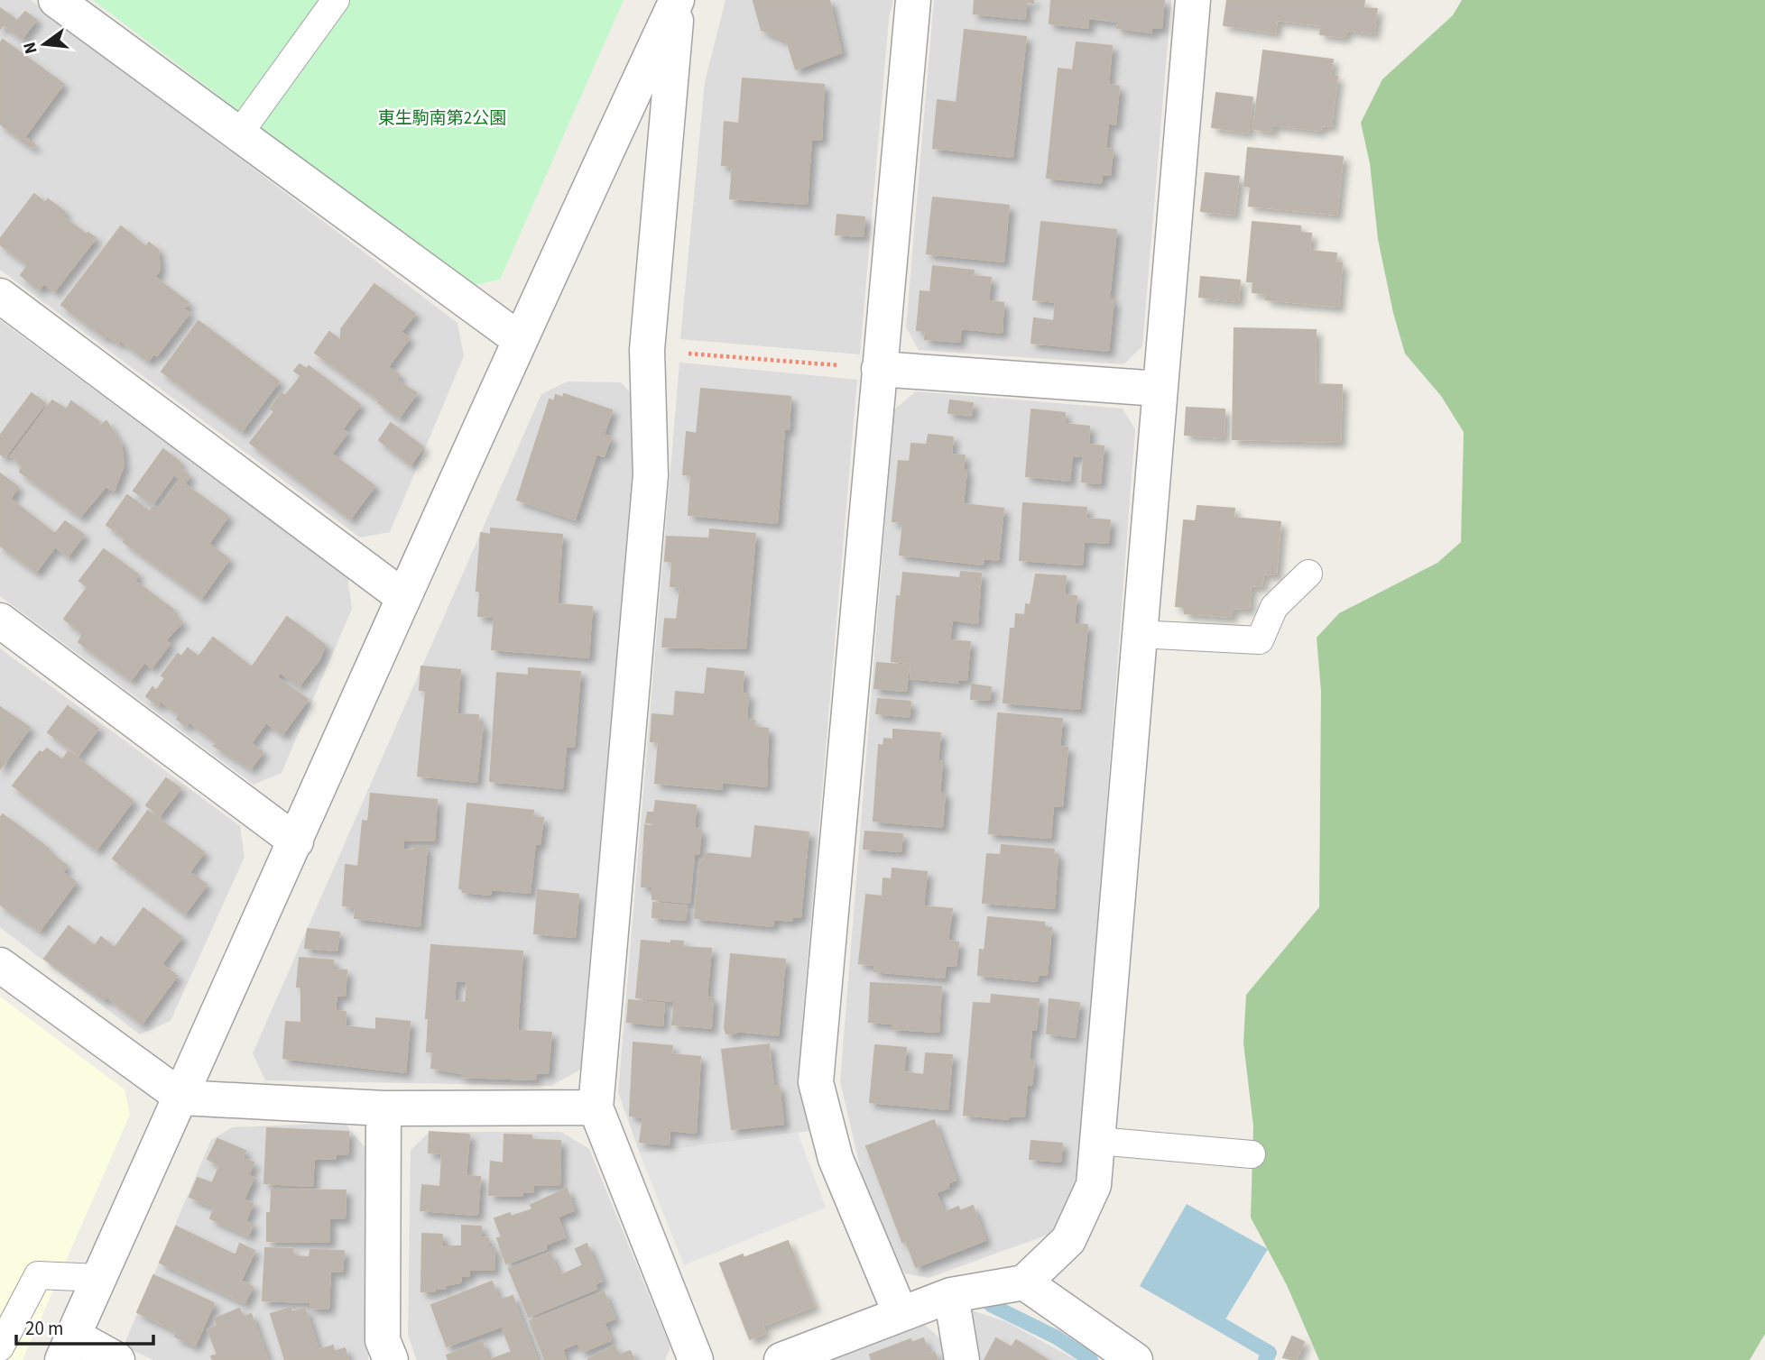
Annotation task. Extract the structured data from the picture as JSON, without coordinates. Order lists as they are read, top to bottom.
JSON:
{
  "parks": ["東生駒南第2公園"],
  "scale_bar": "20 m",
  "north": "left"
}
